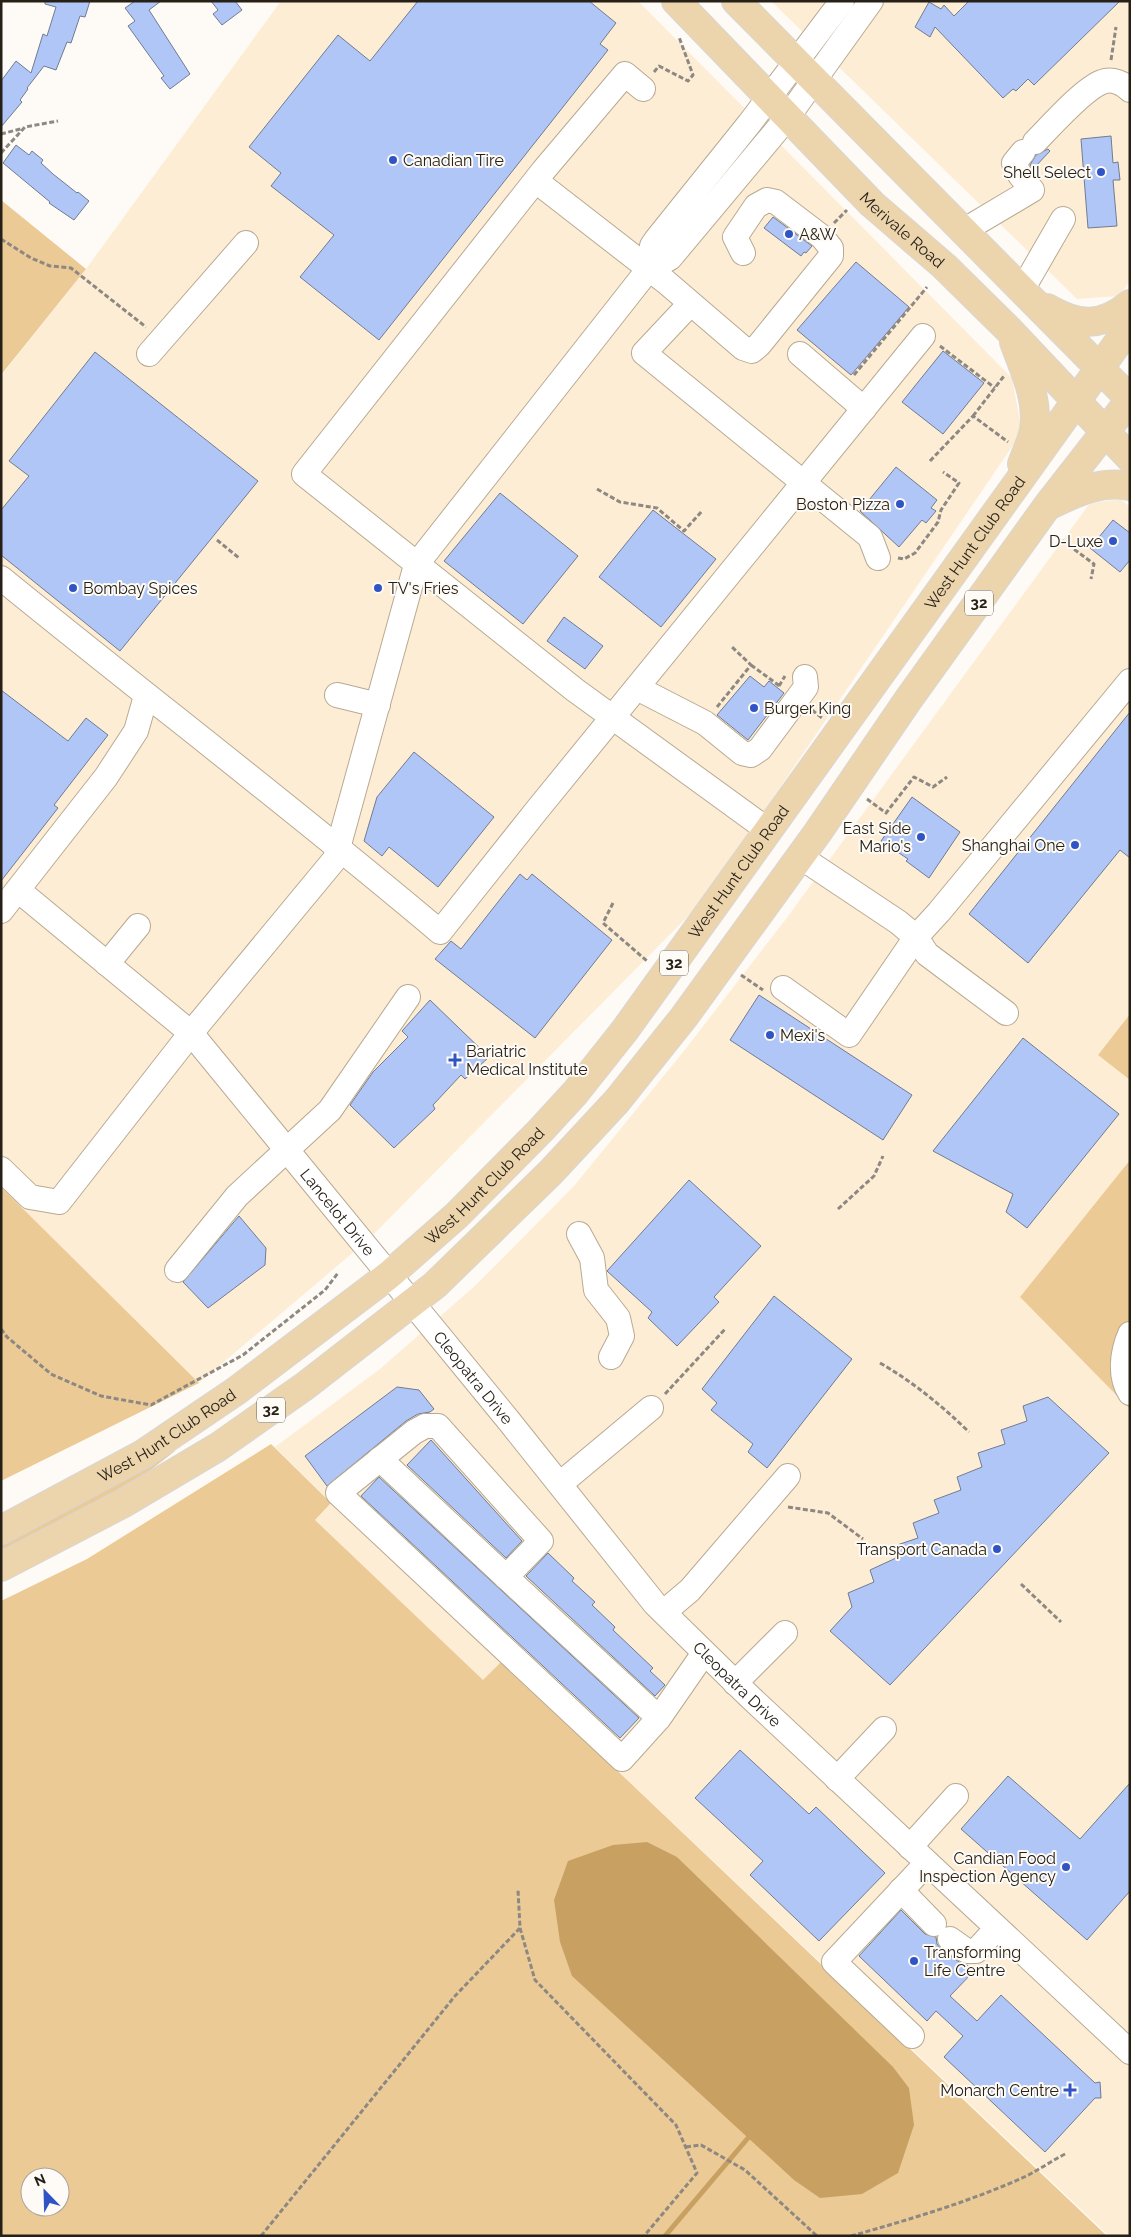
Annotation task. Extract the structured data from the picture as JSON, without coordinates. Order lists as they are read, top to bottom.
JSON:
{
  "streets": {
    "main road": ["Merivale Road", "West Hunt Club Road", "32"],
    "street": ["Lancelot Drive", "Cleopatra Drive"]
  },
  "crossings": [
    ["Merivale Road", "West Hunt Club Road"],
    ["Merivale Road", "32"],
    ["West Hunt Club Road", "Lancelot Drive"],
    ["West Hunt Club Road", "Cleopatra Drive"],
    ["32", "Cleopatra Drive"],
    ["Lancelot Drive", "Cleopatra Drive"]
  ],
  "places": {
    "other": [
      "Canadian Tire",
      "Shell Select",
      "A&W",
      "Boston Pizza",
      "D-Luxe",
      "Bombay Spices",
      "TV's Fries",
      "Burger King",
      "East Side Mario's",
      "Shanghai One",
      "Mexi's",
      "Transport Canada",
      "Candian Food Inspection Agency",
      "Transforming Life Centre"
    ],
    "health": ["Bariatric Medical Institute", "Monarch Centre"]
  },
  "north": "top left"
}
